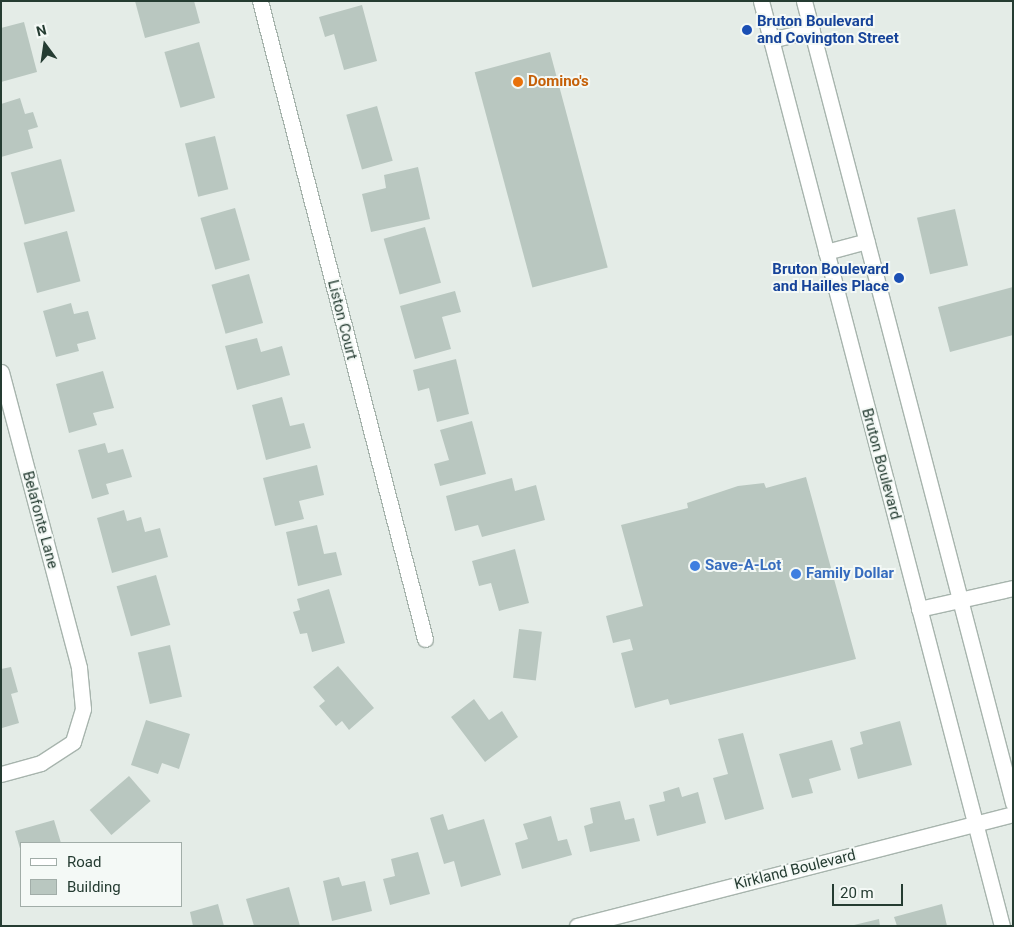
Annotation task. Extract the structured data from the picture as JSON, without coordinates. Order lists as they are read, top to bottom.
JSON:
{
  "streets": {
    "street": [
      "Liston Court",
      "Bruton Boulevard",
      "Belafonte Lane",
      "Kirkland Boulevard"
    ]
  },
  "crossings": [
    ["Bruton Boulevard", "Kirkland Boulevard"]
  ],
  "places": [
    "Bruton Boulevard and Covington Street",
    "Domino's",
    "Bruton Boulevard and Hailles Place",
    "Save-A-Lot",
    "Family Dollar"
  ],
  "legend": ["Road", "Building"],
  "scale_bar": "20 m",
  "north": "top"
}
